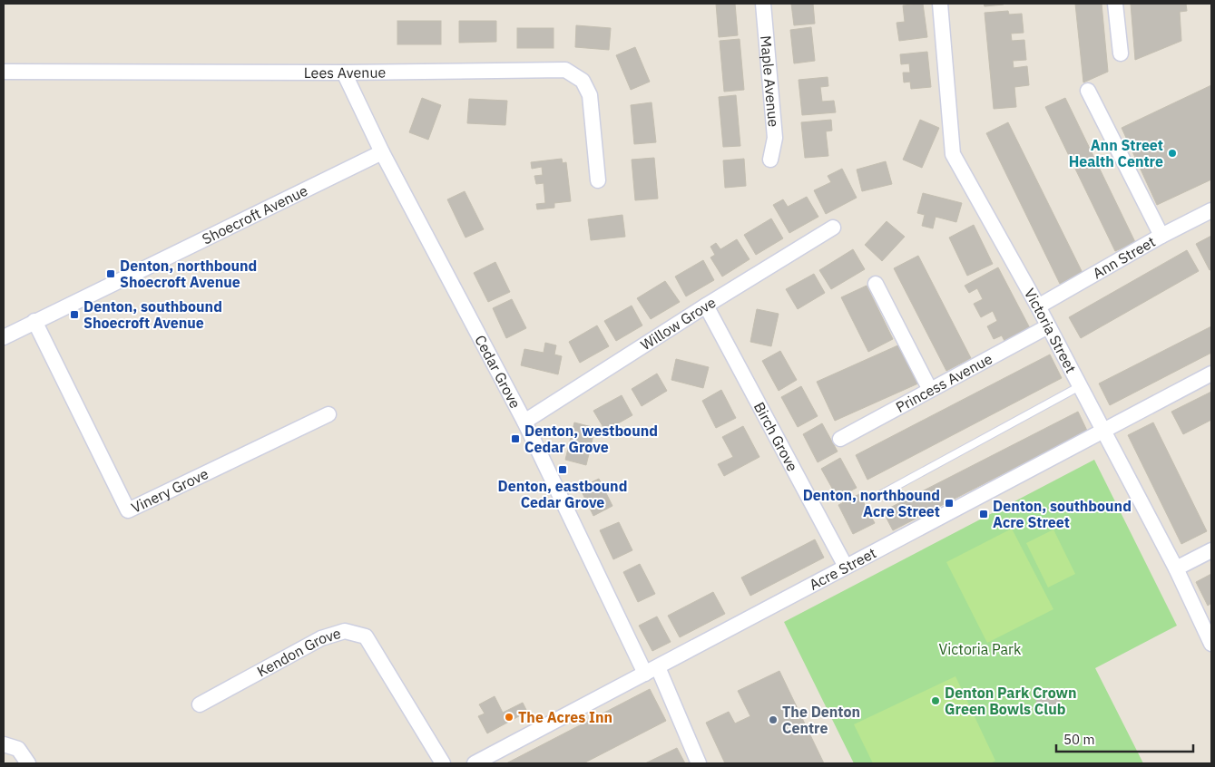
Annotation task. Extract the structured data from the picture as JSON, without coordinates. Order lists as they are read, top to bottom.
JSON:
{
  "streets": {
    "street": [
      "Lees Avenue",
      "Maple Avenue",
      "Shoecroft Avenue",
      "Ann Street",
      "Willow Grove",
      "Victoria Street",
      "Cedar Grove",
      "Princess Avenue",
      "Birch Grove",
      "Vinery Grove",
      "Acre Street",
      "Kendon Grove"
    ]
  },
  "crossings": [
    ["Lees Avenue", "Cedar Grove"],
    ["Shoecroft Avenue", "Cedar Grove"],
    ["Shoecroft Avenue", "Vinery Grove"],
    ["Ann Street", "Victoria Street"],
    ["Willow Grove", "Cedar Grove"],
    ["Willow Grove", "Birch Grove"],
    ["Victoria Street", "Princess Avenue"],
    ["Victoria Street", "Acre Street"],
    ["Cedar Grove", "Acre Street"],
    ["Birch Grove", "Acre Street"]
  ],
  "parks": ["Victoria Park"],
  "places": {
    "other": [
      "Ann Street Health Centre",
      "Denton Park Crown Green Bowls Club",
      "The Acres Inn",
      "The Denton Centre"
    ],
    "transit": [
      "Denton, northbound Shoecroft Avenue",
      "Denton, southbound Shoecroft Avenue",
      "Denton, westbound Cedar Grove",
      "Denton, eastbound Cedar Grove",
      "Denton, northbound Acre Street",
      "Denton, southbound Acre Street"
    ]
  },
  "scale_bar": "50 m"
}
